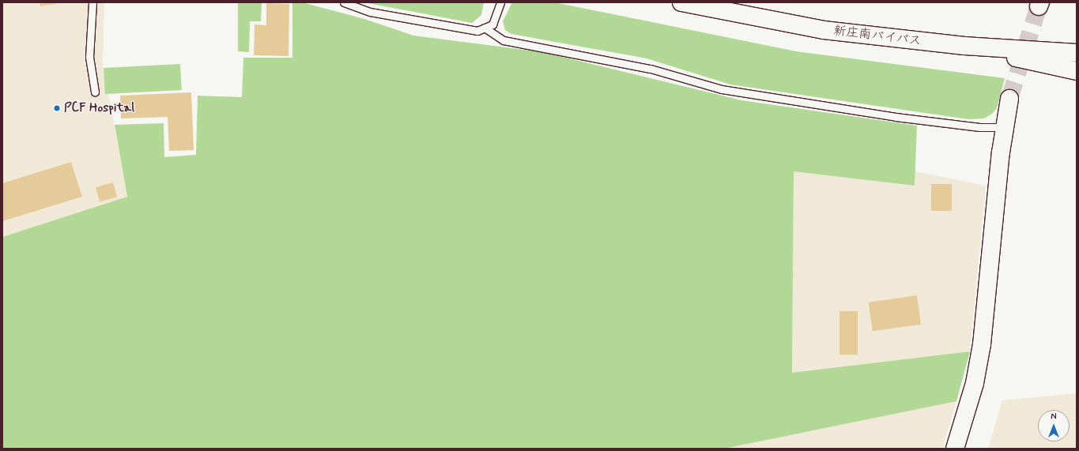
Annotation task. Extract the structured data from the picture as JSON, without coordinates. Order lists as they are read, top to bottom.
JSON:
{
  "streets": {
    "main road": ["新庄南バイパス"]
  },
  "places": ["PCF Hospital"],
  "north": "top"
}
